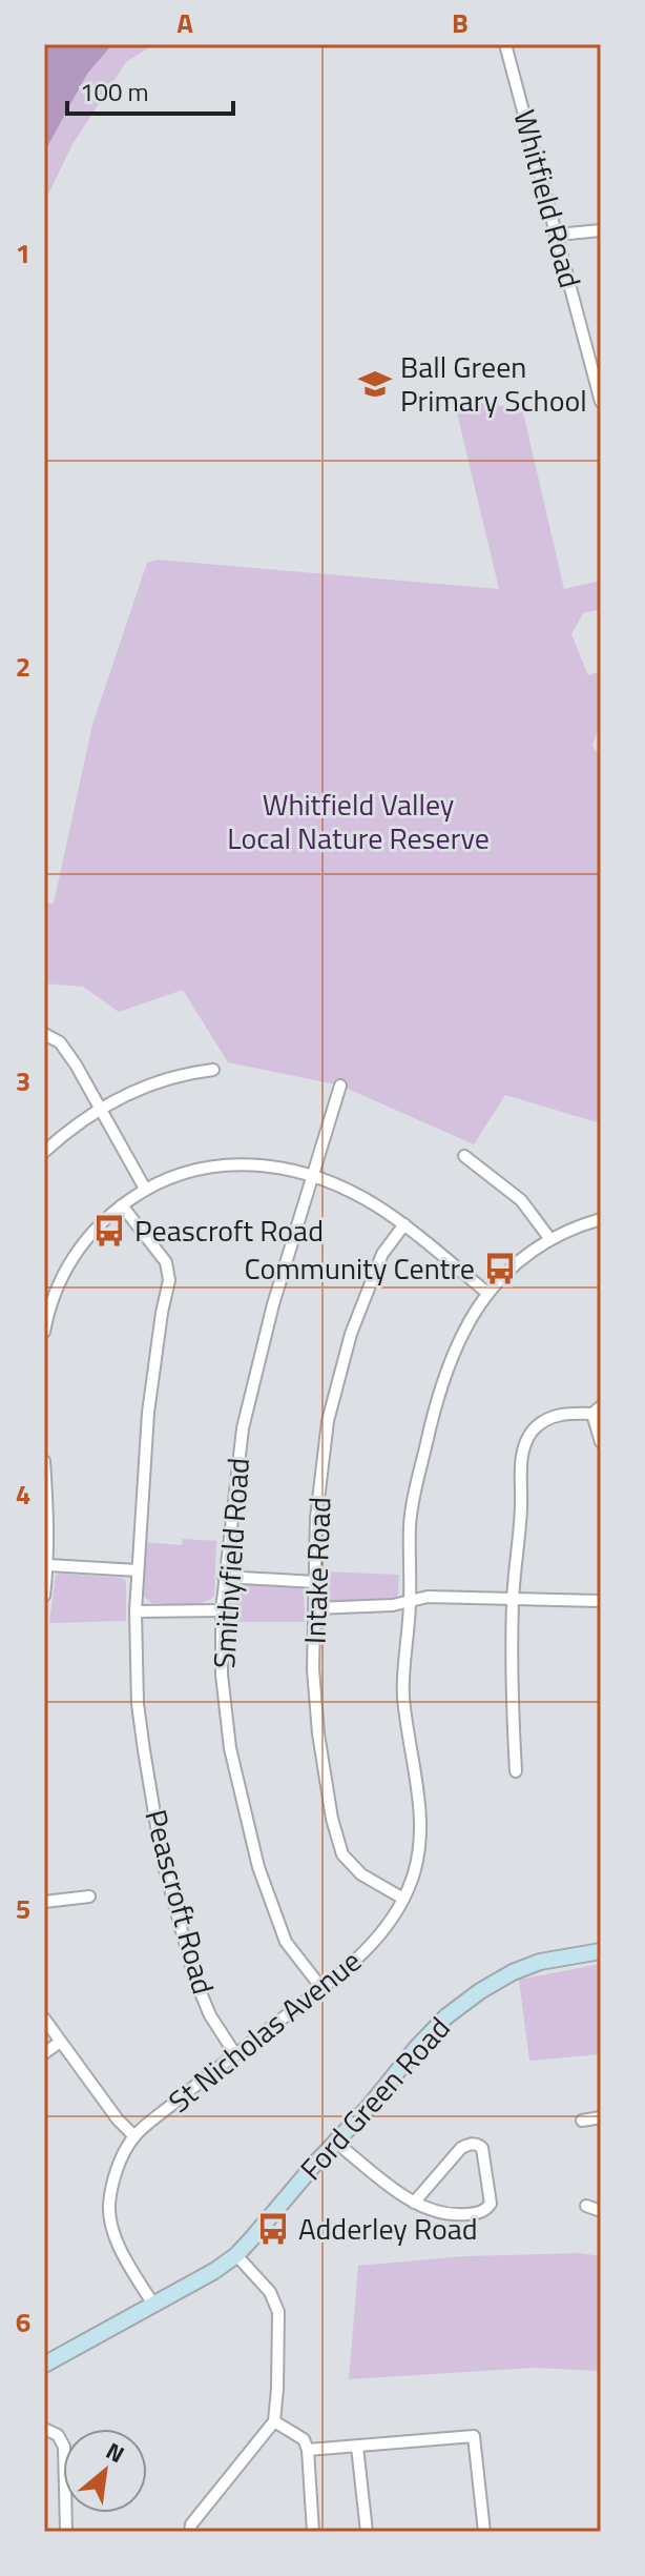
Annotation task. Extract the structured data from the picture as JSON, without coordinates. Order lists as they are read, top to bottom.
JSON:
{
  "streets": {
    "main road": ["Ford Green Road"],
    "street": [
      "Whitfield Road",
      "Smithyfield Road",
      "Intake Road",
      "Peascroft Road",
      "St Nicholas Avenue"
    ]
  },
  "crossings": [
    ["Smithyfield Road", "St Nicholas Avenue"],
    ["Intake Road", "St Nicholas Avenue"],
    ["Peascroft Road", "St Nicholas Avenue"],
    ["St Nicholas Avenue", "Ford Green Road"]
  ],
  "parks": ["Whitfield Valley Local Nature Reserve"],
  "places": {
    "school or university": ["Ball Green Primary School"],
    "bus stop": ["Peascroft Road", "Community Centre", "Adderley Road"]
  },
  "scale_bar": "100 m",
  "north": "top right",
  "grid": {
    "columns": ["A", "B"],
    "rows": [
      "1",
      "2",
      "3",
      "4",
      "5",
      "6"
    ]
  }
}
